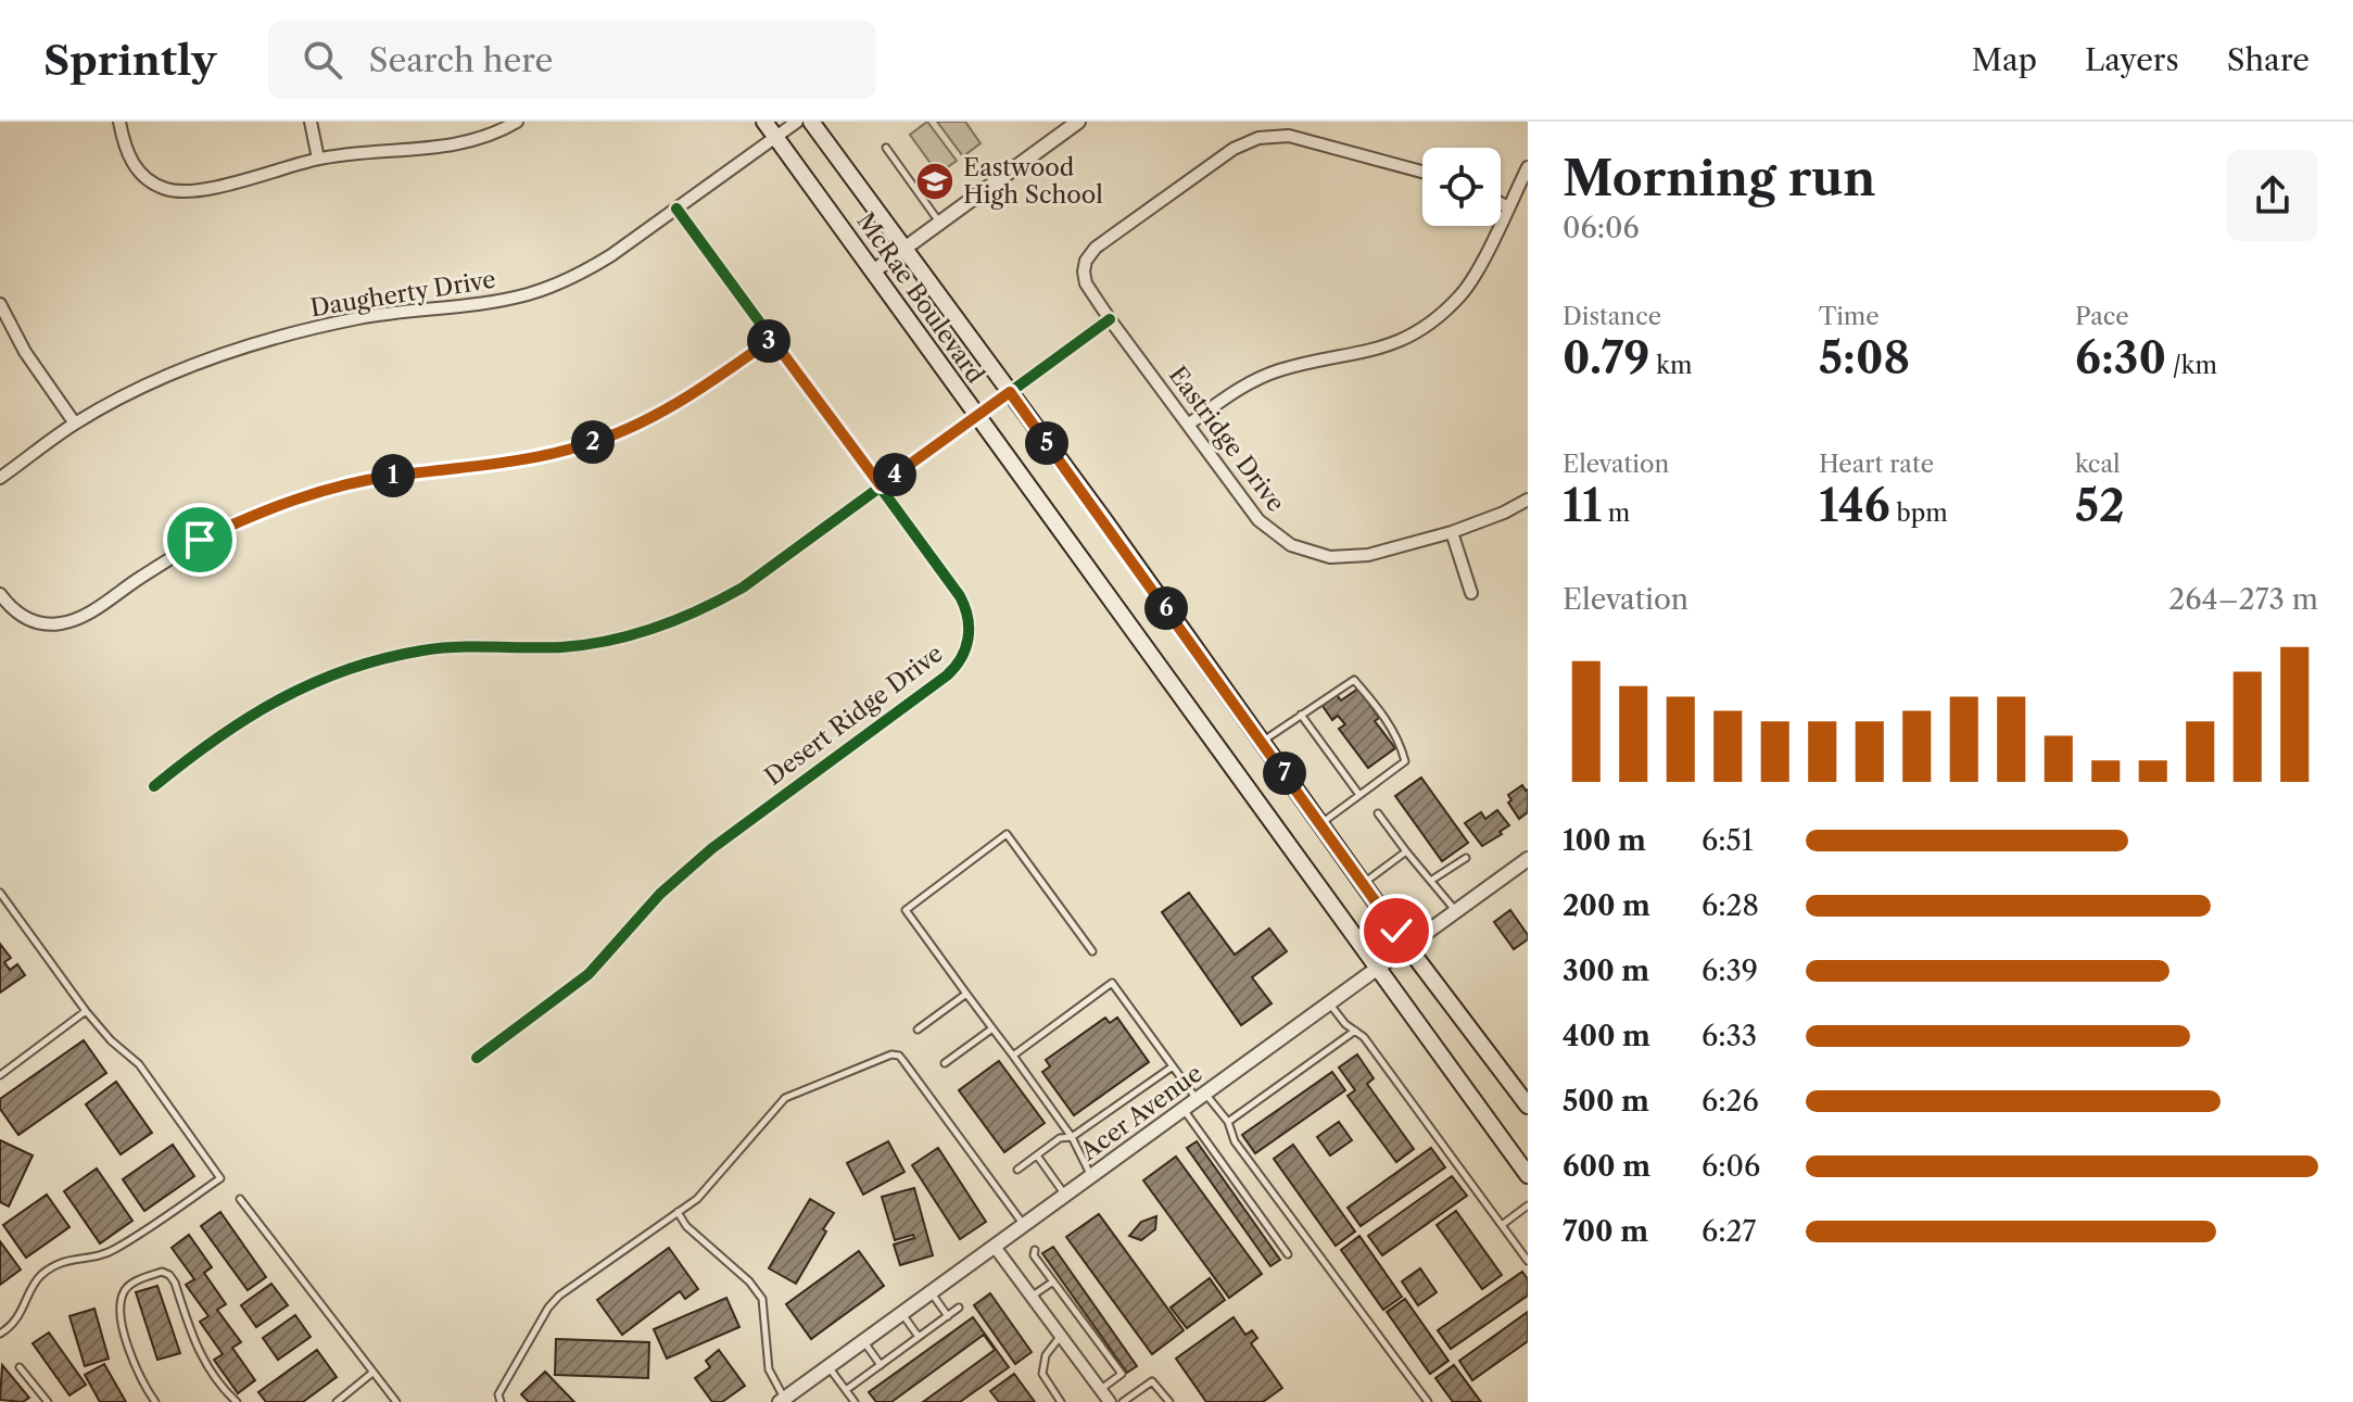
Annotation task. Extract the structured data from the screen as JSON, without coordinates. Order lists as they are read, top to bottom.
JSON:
{
  "streets": {
    "main road": ["McRae Boulevard"],
    "street": [
      "Daugherty Drive",
      "Eastridge Drive",
      "Desert Ridge Drive",
      "Acer Avenue"
    ]
  },
  "crossings": [
    ["Daugherty Drive", "McRae Boulevard"],
    ["Daugherty Drive", "Desert Ridge Drive"],
    ["McRae Boulevard", "Acer Avenue"]
  ],
  "places": {
    "school or university": ["Eastwood High School"]
  },
  "page": {
    "header": "Sprintly",
    "search": "Search here",
    "nav": ["Map", "Layers", "Share"],
    "heading": ["Morning run", "06:06"],
    "stats": [
      ["Distance", "0.79 km"],
      ["Time", "5:08"],
      ["Pace", "6:30 /km"],
      ["Elevation", "11 m"],
      ["Heart rate", "146 bpm"],
      ["kcal", "52"]
    ],
    "pins": [
      "3",
      "2",
      "5",
      "4",
      "1",
      "6",
      "7"
    ],
    "chart": ["Elevation", "264–273 m"],
    "list": [
      {
        "name": "100 m",
        "note": "6:51"
      },
      {
        "name": "200 m",
        "note": "6:28"
      },
      {
        "name": "300 m",
        "note": "6:39"
      },
      {
        "name": "400 m",
        "note": "6:33"
      },
      {
        "name": "500 m",
        "note": "6:26"
      },
      {
        "name": "600 m",
        "note": "6:06"
      },
      {
        "name": "700 m",
        "note": "6:27"
      }
    ]
  }
}
